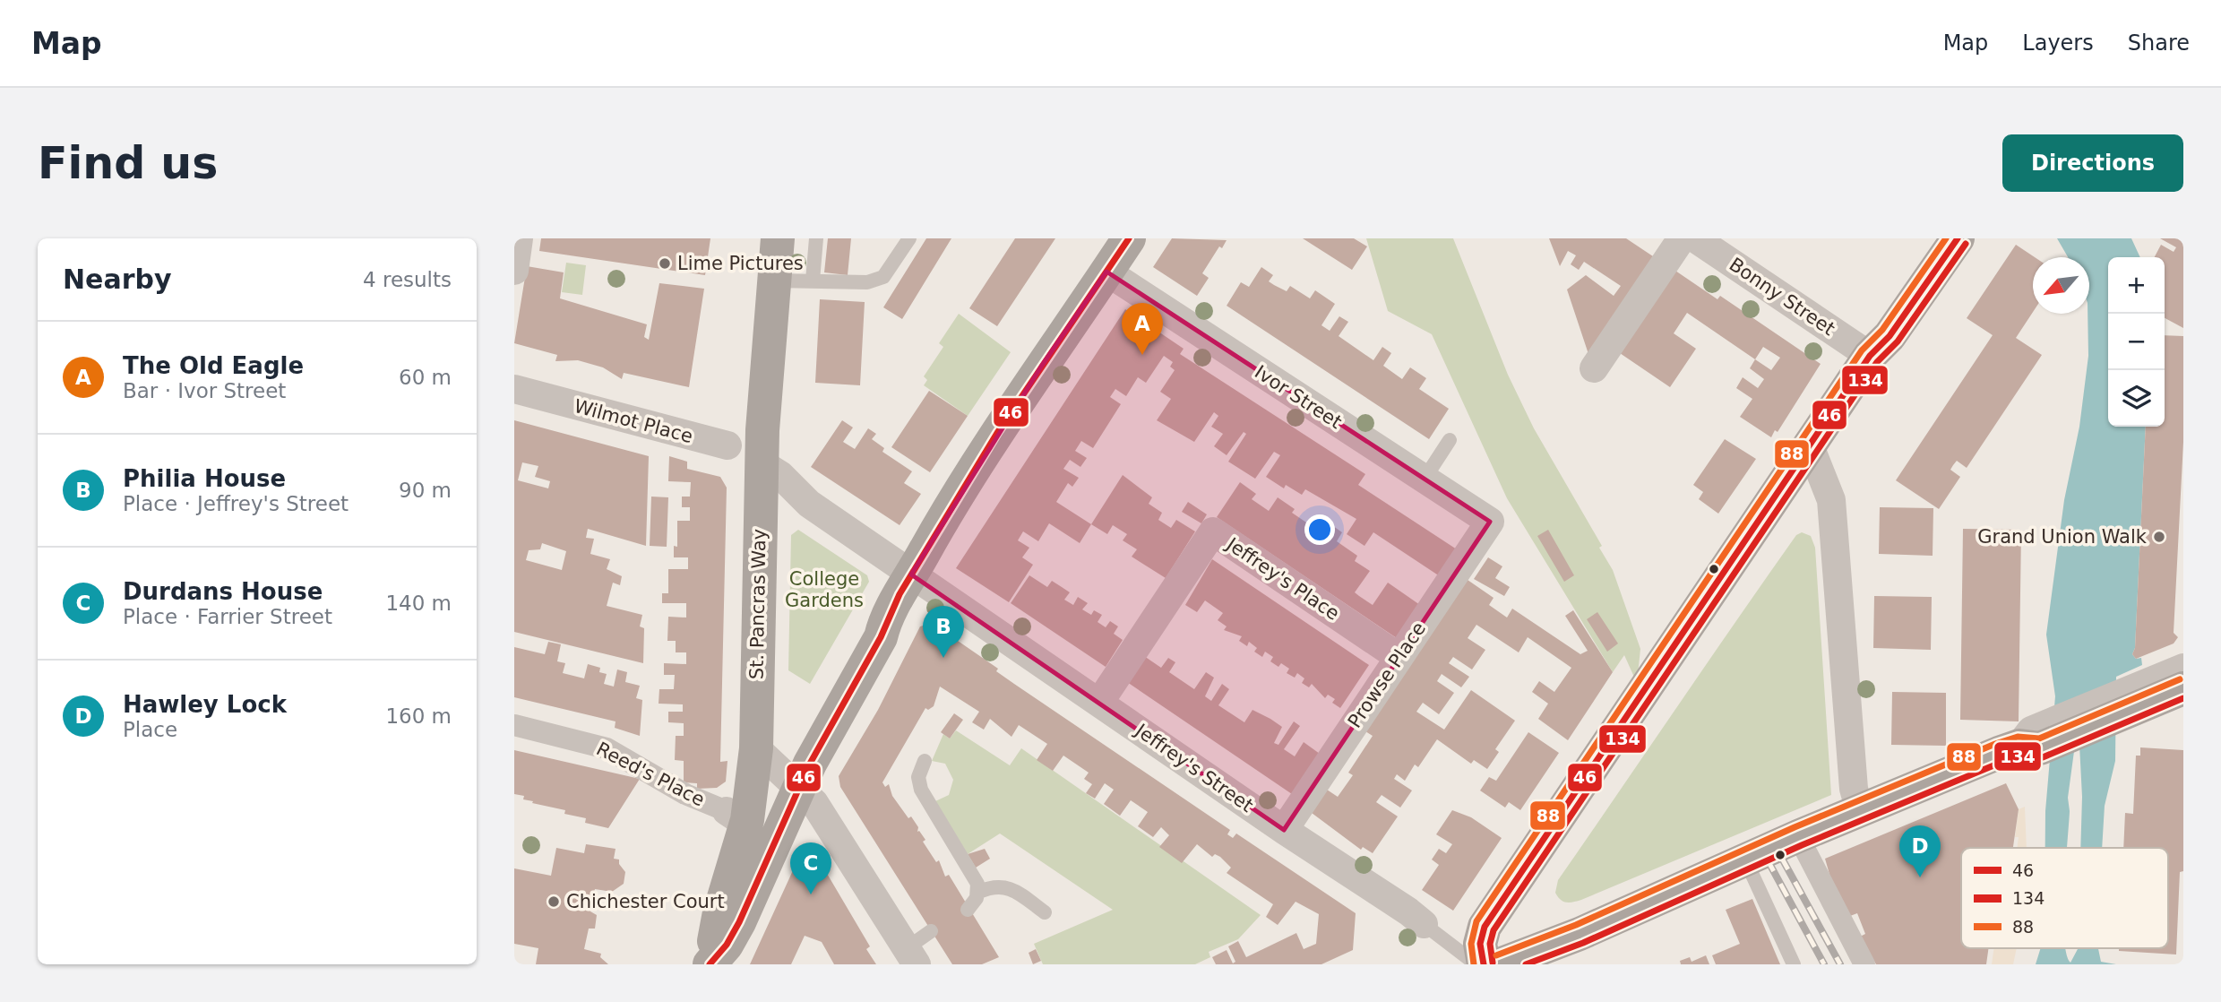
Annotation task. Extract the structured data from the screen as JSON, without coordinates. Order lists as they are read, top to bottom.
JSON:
{
  "streets": {
    "main road": ["St. Pancras Way"],
    "street": [
      "Bonny Street",
      "Ivor Street",
      "Wilmot Place",
      "Jeffrey's Place",
      "Prowse Place",
      "Jeffrey's Street",
      "Reed's Place"
    ]
  },
  "crossings": [
    ["Ivor Street", "Prowse Place"],
    ["Wilmot Place", "St. Pancras Way"],
    ["Wilmot Place", "Jeffrey's Street"],
    ["Jeffrey's Place", "Prowse Place"],
    ["Jeffrey's Place", "Jeffrey's Street"],
    ["St. Pancras Way", "Reed's Place"],
    ["Prowse Place", "Jeffrey's Street"]
  ],
  "parks": ["College Gardens"],
  "places": ["Lime Pictures", "Grand Union Walk", "Chichester Court"],
  "lines": ["transit line 46", "transit line 88", "transit line 134"],
  "legend": ["46", "134", "88"],
  "north": "bottom left",
  "page": {
    "header": "Map",
    "nav": ["Map", "Layers", "Share"],
    "buttons": "Directions",
    "title": "Find us",
    "heading": ["Nearby", "4 results"],
    "map_buttons": ["+", "−"],
    "pins": [
      "A",
      "B",
      "D",
      "C"
    ],
    "list": [
      {
        "mark": "A",
        "name": "The Old Eagle",
        "note": "Bar · Ivor Street",
        "value": "60 m"
      },
      {
        "mark": "B",
        "name": "Philia House",
        "note": "Place · Jeffrey's Street",
        "value": "90 m"
      },
      {
        "mark": "C",
        "name": "Durdans House",
        "note": "Place · Farrier Street",
        "value": "140 m"
      },
      {
        "mark": "D",
        "name": "Hawley Lock",
        "note": "Place",
        "value": "160 m"
      }
    ]
  }
}
